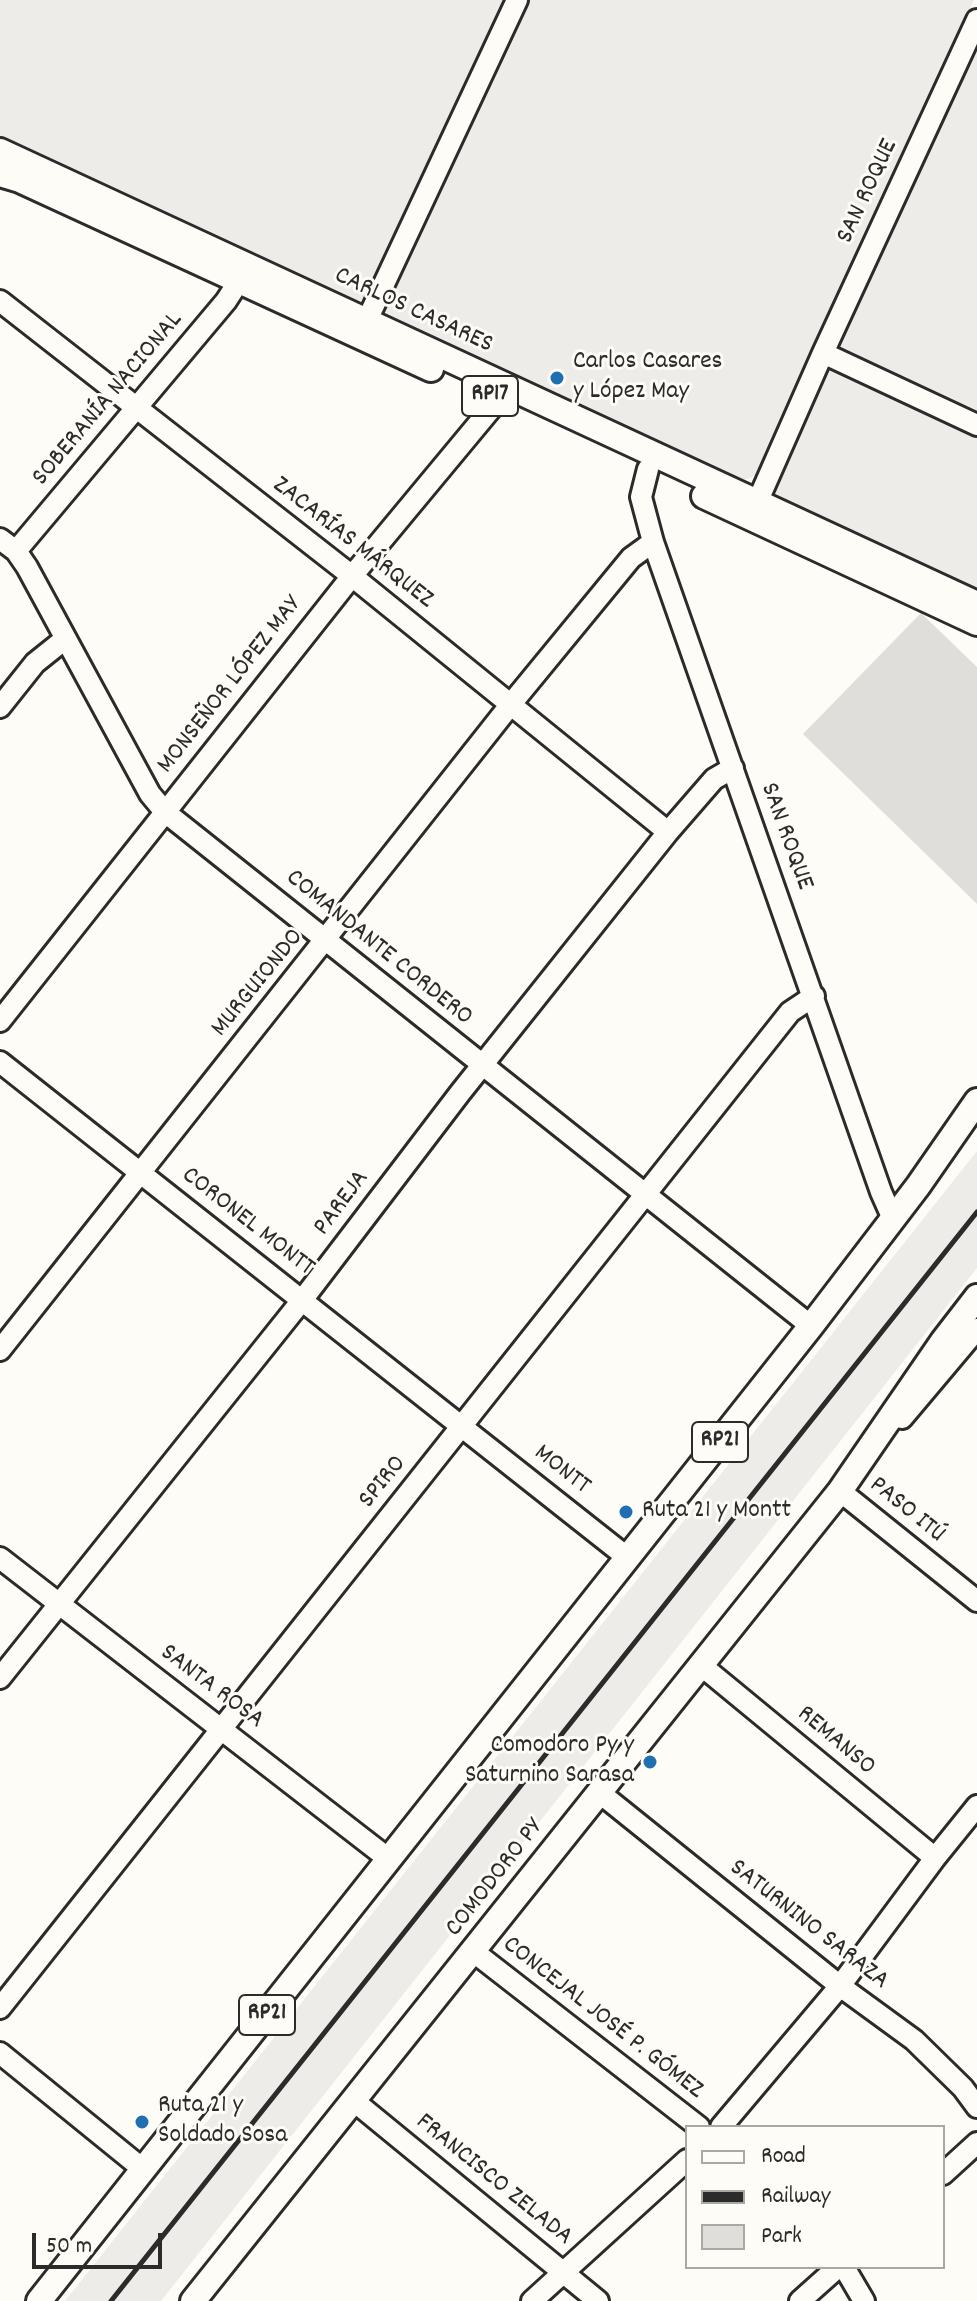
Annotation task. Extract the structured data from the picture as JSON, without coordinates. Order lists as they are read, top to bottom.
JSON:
{
  "streets": {
    "main road": [
      "CARLOS CASARES",
      "RP17",
      "RP21",
      "COMODORO PY"
    ],
    "street": [
      "SAN ROQUE",
      "SOBERANÍA NACIONAL",
      "ZACARÍAS MÁRQUEZ",
      "MONSEÑOR LÓPEZ MAY",
      "COMANDANTE CORDERO",
      "MURGUIONDO",
      "PAREJA",
      "CORONEL MONTT",
      "MONTT",
      "SPIRO",
      "PASO ITÚ",
      "SANTA ROSA",
      "REMANSO",
      "SATURNINO SARAZA",
      "CONCEJAL JOSÉ P. GÓMEZ",
      "FRANCISCO ZELADA"
    ]
  },
  "crossings": [
    ["SAN ROQUE", "CARLOS CASARES"],
    ["SAN ROQUE", "MURGUIONDO"],
    ["SAN ROQUE", "PAREJA"],
    ["SAN ROQUE", "RP21"],
    ["SAN ROQUE", "SPIRO"],
    ["CARLOS CASARES", "SOBERANÍA NACIONAL"],
    ["CARLOS CASARES", "MONSEÑOR LÓPEZ MAY"],
    ["SOBERANÍA NACIONAL", "ZACARÍAS MÁRQUEZ"],
    ["SOBERANÍA NACIONAL", "COMANDANTE CORDERO"],
    ["ZACARÍAS MÁRQUEZ", "MONSEÑOR LÓPEZ MAY"],
    ["ZACARÍAS MÁRQUEZ", "MURGUIONDO"],
    ["ZACARÍAS MÁRQUEZ", "PAREJA"],
    ["MONSEÑOR LÓPEZ MAY", "COMANDANTE CORDERO"],
    ["COMANDANTE CORDERO", "MURGUIONDO"],
    ["COMANDANTE CORDERO", "PAREJA"],
    ["COMANDANTE CORDERO", "RP21"],
    ["COMANDANTE CORDERO", "SPIRO"],
    ["MURGUIONDO", "CORONEL MONTT"],
    ["PAREJA", "CORONEL MONTT"],
    ["PAREJA", "SANTA ROSA"],
    ["CORONEL MONTT", "MONTT"],
    ["CORONEL MONTT", "SPIRO"],
    ["RP21", "MONTT"],
    ["RP21", "SANTA ROSA"],
    ["MONTT", "SPIRO"],
    ["SPIRO", "SANTA ROSA"],
    ["PASO ITÚ", "COMODORO PY"],
    ["REMANSO", "COMODORO PY"],
    ["COMODORO PY", "SATURNINO SARAZA"],
    ["COMODORO PY", "CONCEJAL JOSÉ P. GÓMEZ"],
    ["COMODORO PY", "FRANCISCO ZELADA"]
  ],
  "places": [
    "Carlos Casares y López May",
    "Ruta 21 y Montt",
    "Comodoro Py y Saturnino Sarasa",
    "Ruta 21 y Soldado Sosa"
  ],
  "legend": ["Road", "Railway", "Park"],
  "scale_bar": "50 m"
}
